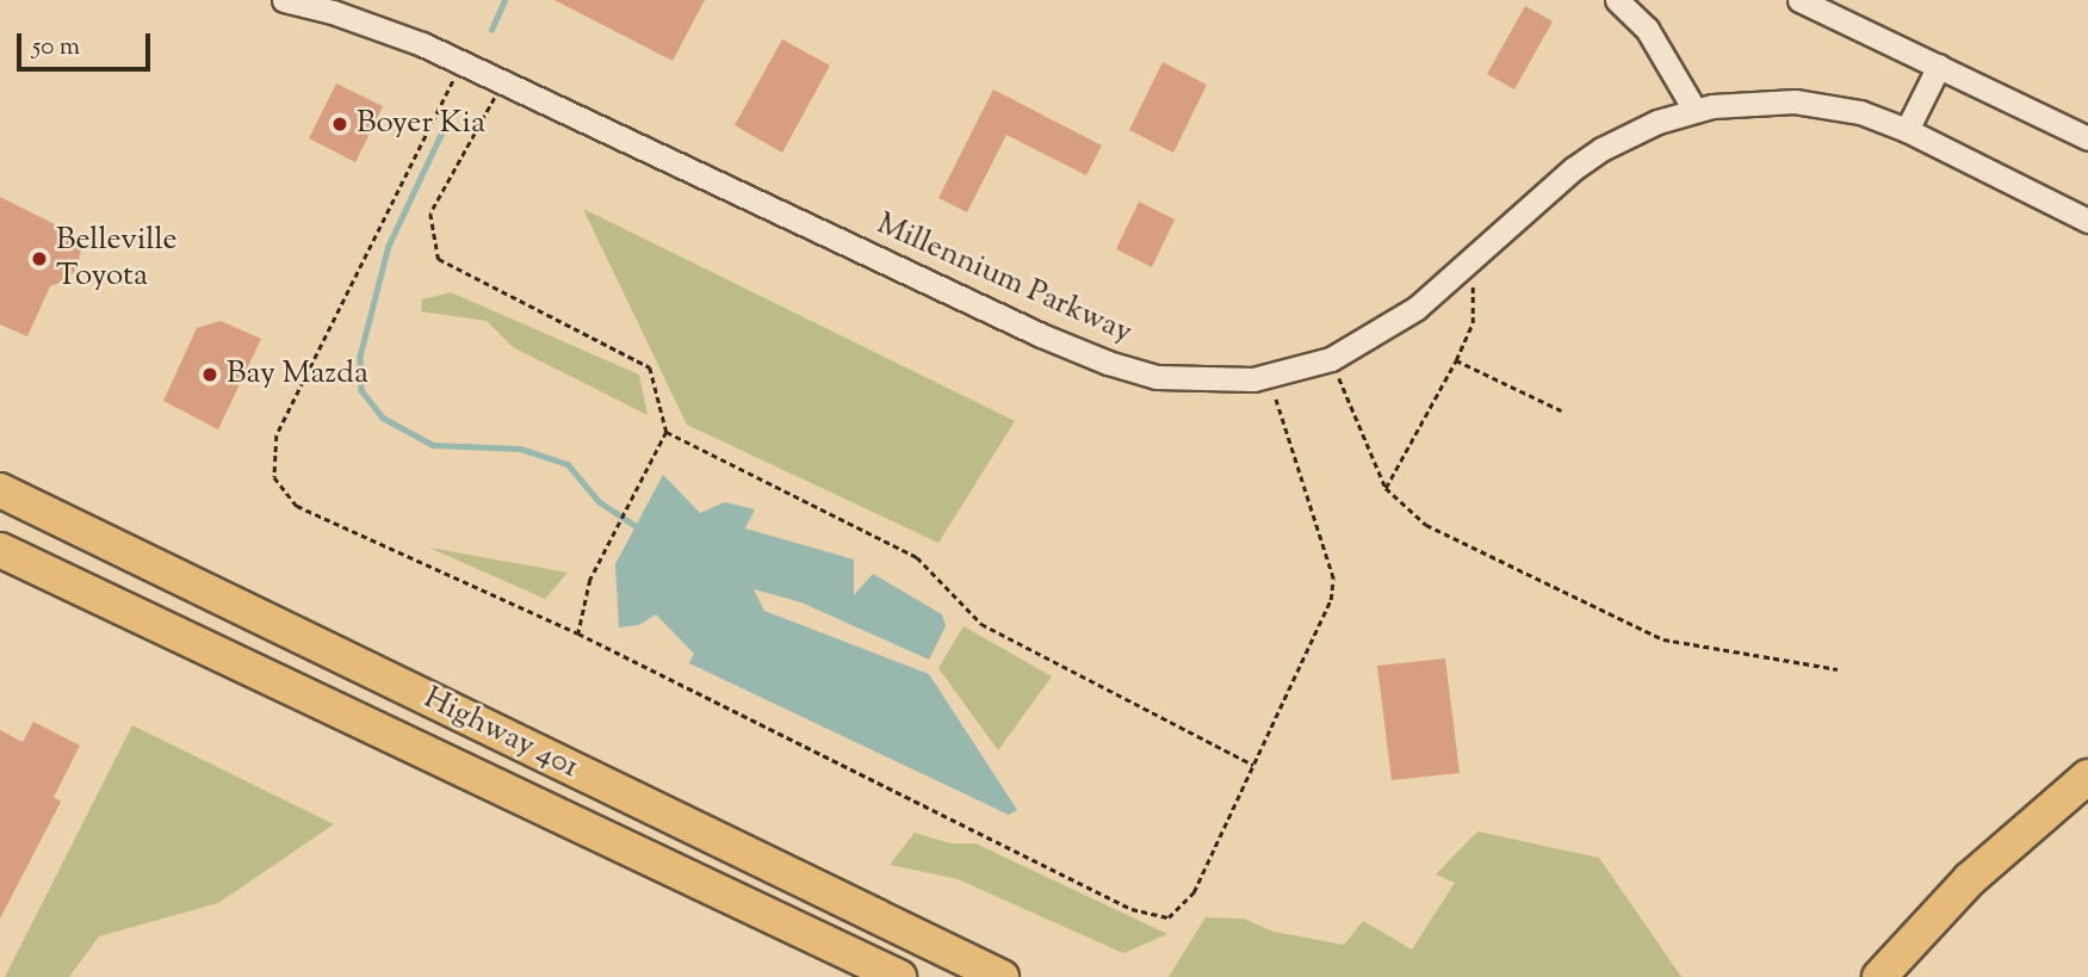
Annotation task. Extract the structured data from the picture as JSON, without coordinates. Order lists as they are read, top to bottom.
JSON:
{
  "streets": {
    "highway": ["Highway 401"],
    "street": ["Millennium Parkway"]
  },
  "places": ["Boyer Kia", "Belleville Toyota", "Bay Mazda"],
  "scale_bar": "50 m"
}
